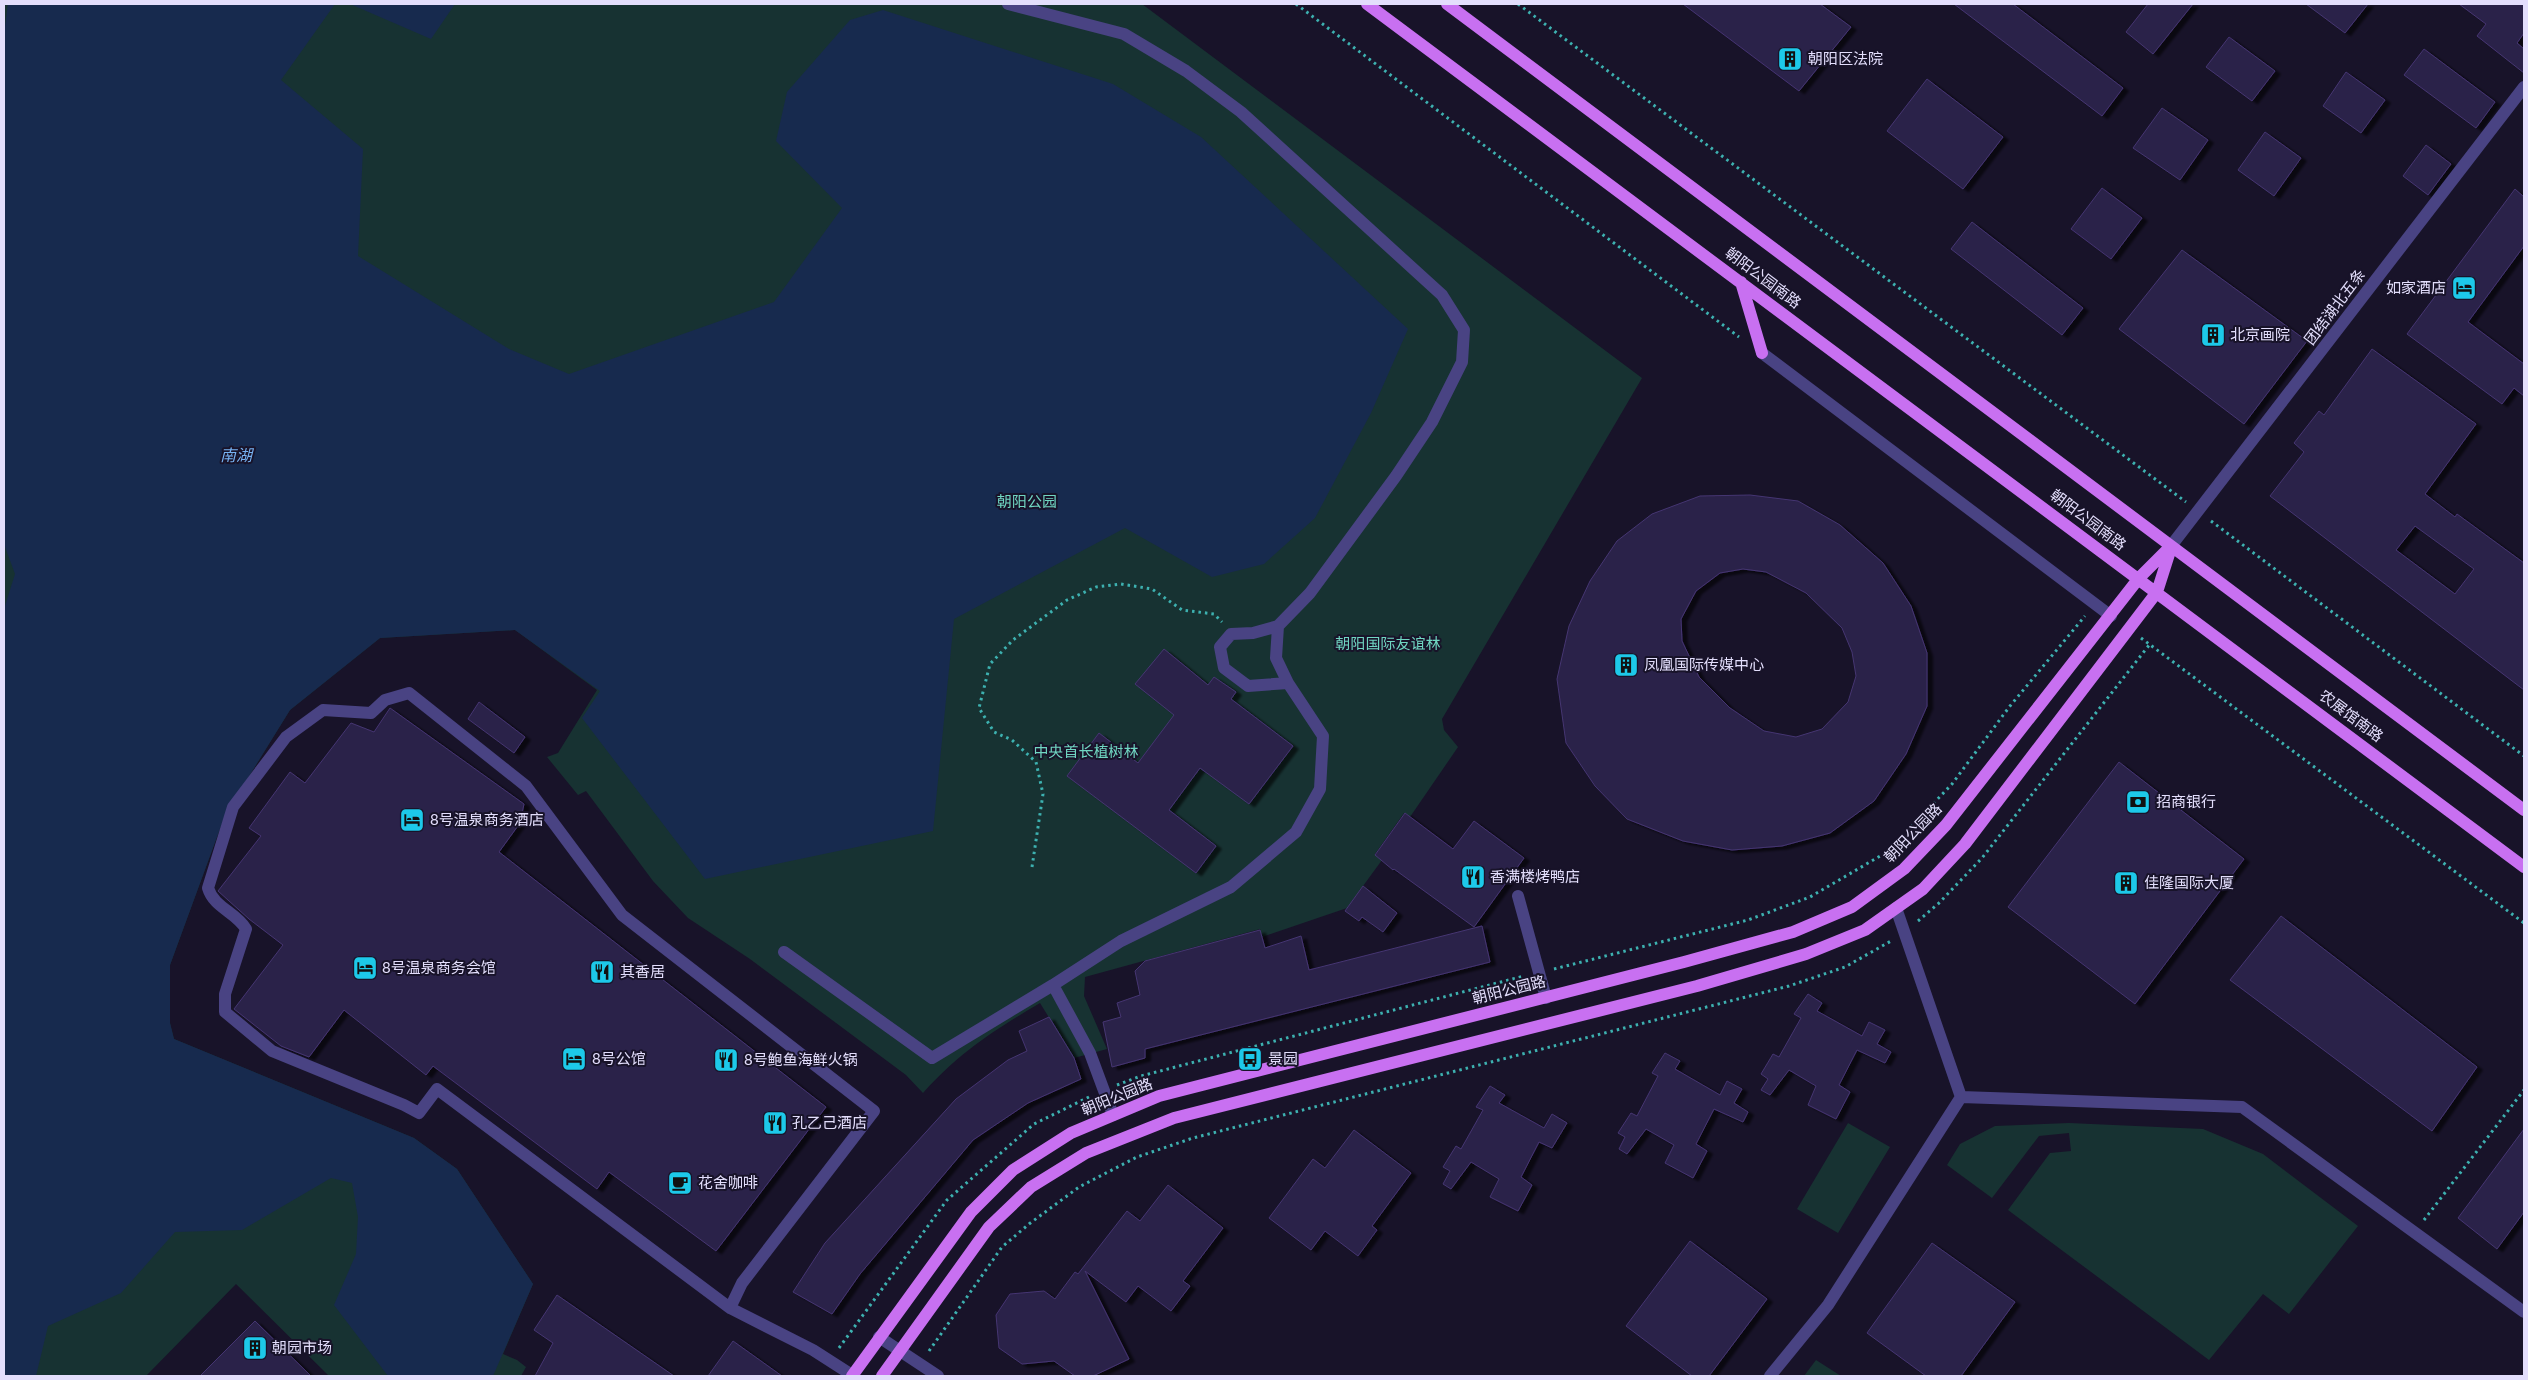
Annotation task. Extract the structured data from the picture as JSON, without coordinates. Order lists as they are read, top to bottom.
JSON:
{
  "streets": {
    "main road": ["朝阳公园南路", "农展馆南路", "朝阳公园路"],
    "street": ["团结湖北五条"]
  },
  "crossings": [
    ["朝阳公园南路", "团结湖北五条"],
    ["朝阳公园南路", "农展馆南路"],
    ["朝阳公园南路", "朝阳公园路"],
    ["团结湖北五条", "农展馆南路"],
    ["团结湖北五条", "朝阳公园路"],
    ["农展馆南路", "朝阳公园路"]
  ],
  "water": ["南湖"],
  "parks": ["朝阳公园", "朝阳国际友谊林", "中央首长植树林"],
  "places": {
    "building": [
      "朝阳区法院",
      "北京画院",
      "凤凰国际传媒中心",
      "佳隆国际大厦",
      "朝园市场"
    ],
    "hotel": [
      "如家酒店",
      "8号温泉商务酒店",
      "8号温泉商务会馆",
      "8号公馆"
    ],
    "bank": ["招商银行"],
    "restaurant": [
      "香满楼烤鸭店",
      "其香居",
      "8号鲍鱼海鲜火锅",
      "孔乙己酒店"
    ],
    "bus stop": ["景园"],
    "cafe": ["花舍咖啡"]
  }
}
